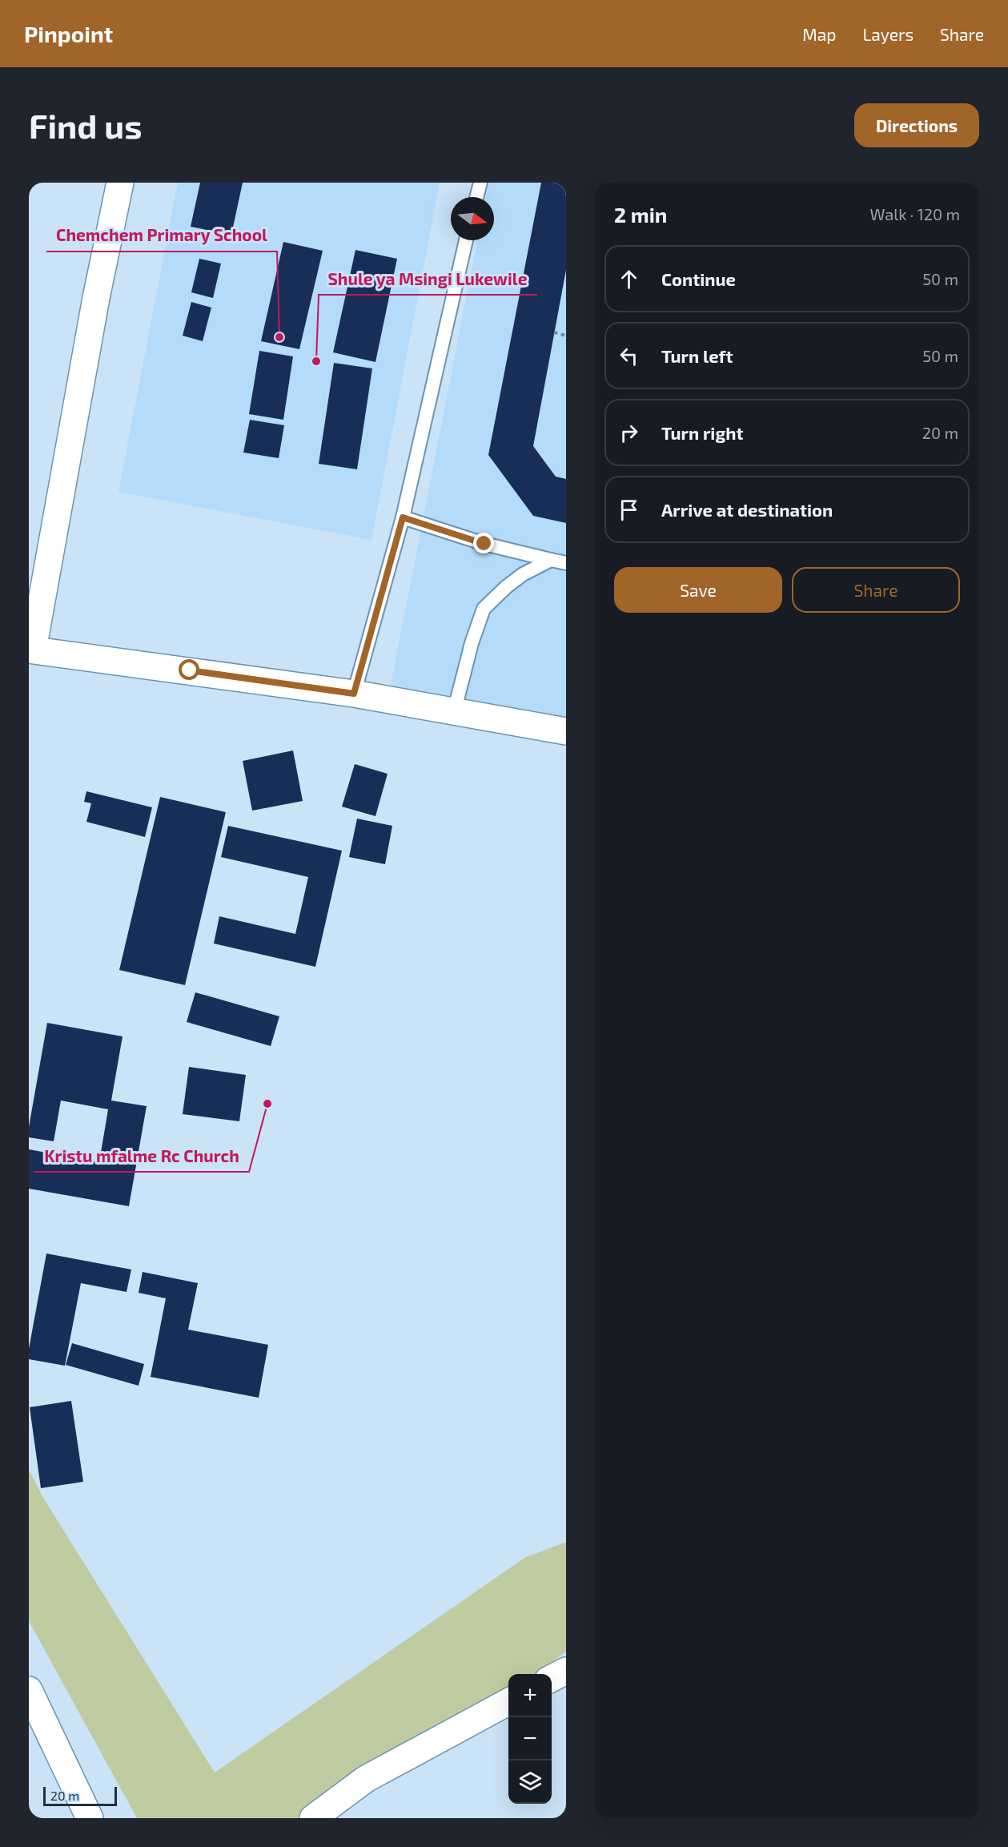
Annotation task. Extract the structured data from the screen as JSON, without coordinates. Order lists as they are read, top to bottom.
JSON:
{
  "places": ["Chemchem Primary School", "Shule ya Msingi Lukewile", "Kristu mfalme Rc Church"],
  "scale_bar": "20 m",
  "north": "right",
  "page": {
    "header": "Pinpoint",
    "nav": ["Map", "Layers", "Share"],
    "buttons": [
      "Directions",
      ["Save", "Share"]
    ],
    "title": "Find us",
    "heading": ["2 min", "Walk · 120 m"],
    "list": [
      ["Continue", "50 m"],
      ["Turn left", "50 m"],
      ["Turn right", "20 m"],
      "Arrive at destination"
    ],
    "map_buttons": ["+", "−"],
    "scale": "20 m"
  }
}
